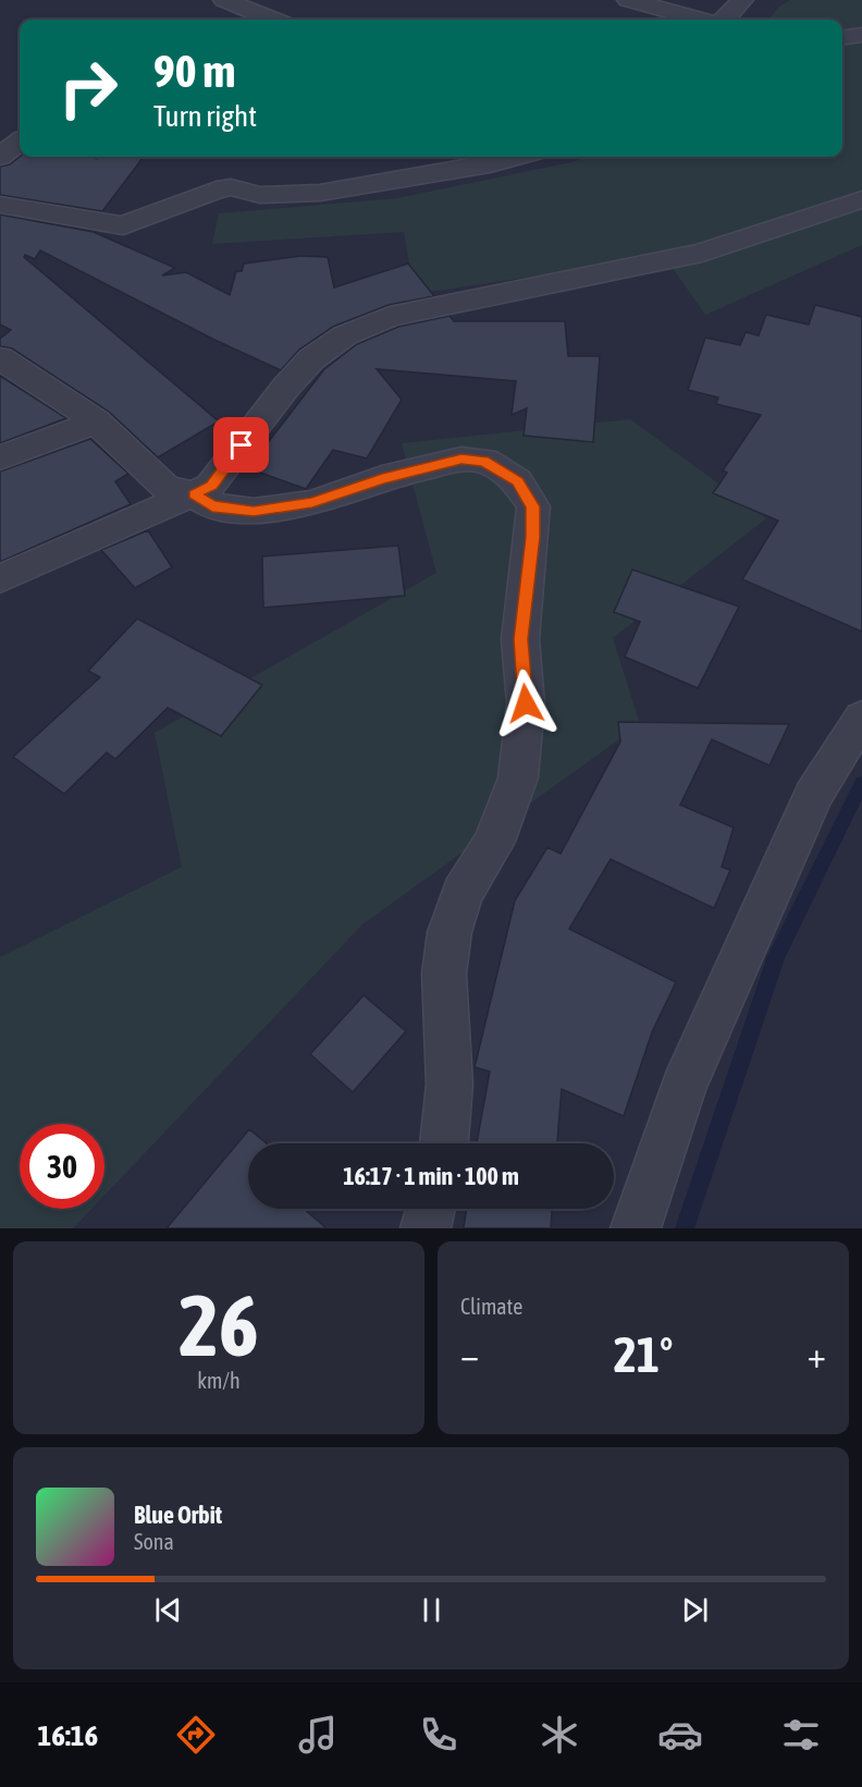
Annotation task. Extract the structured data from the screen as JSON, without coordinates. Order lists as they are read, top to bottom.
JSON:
{
  "page": {
    "turn": ["90 m", "Turn right"],
    "limit": "30",
    "trip": "16:17 · 1 min · 100 m",
    "tile": [
      ["26", "km/h"],
      "Climate"
    ],
    "heat": ["−", "21°", "+"],
    "song": ["Blue Orbit", "Sona"],
    "tabs": "16:16"
  }
}
